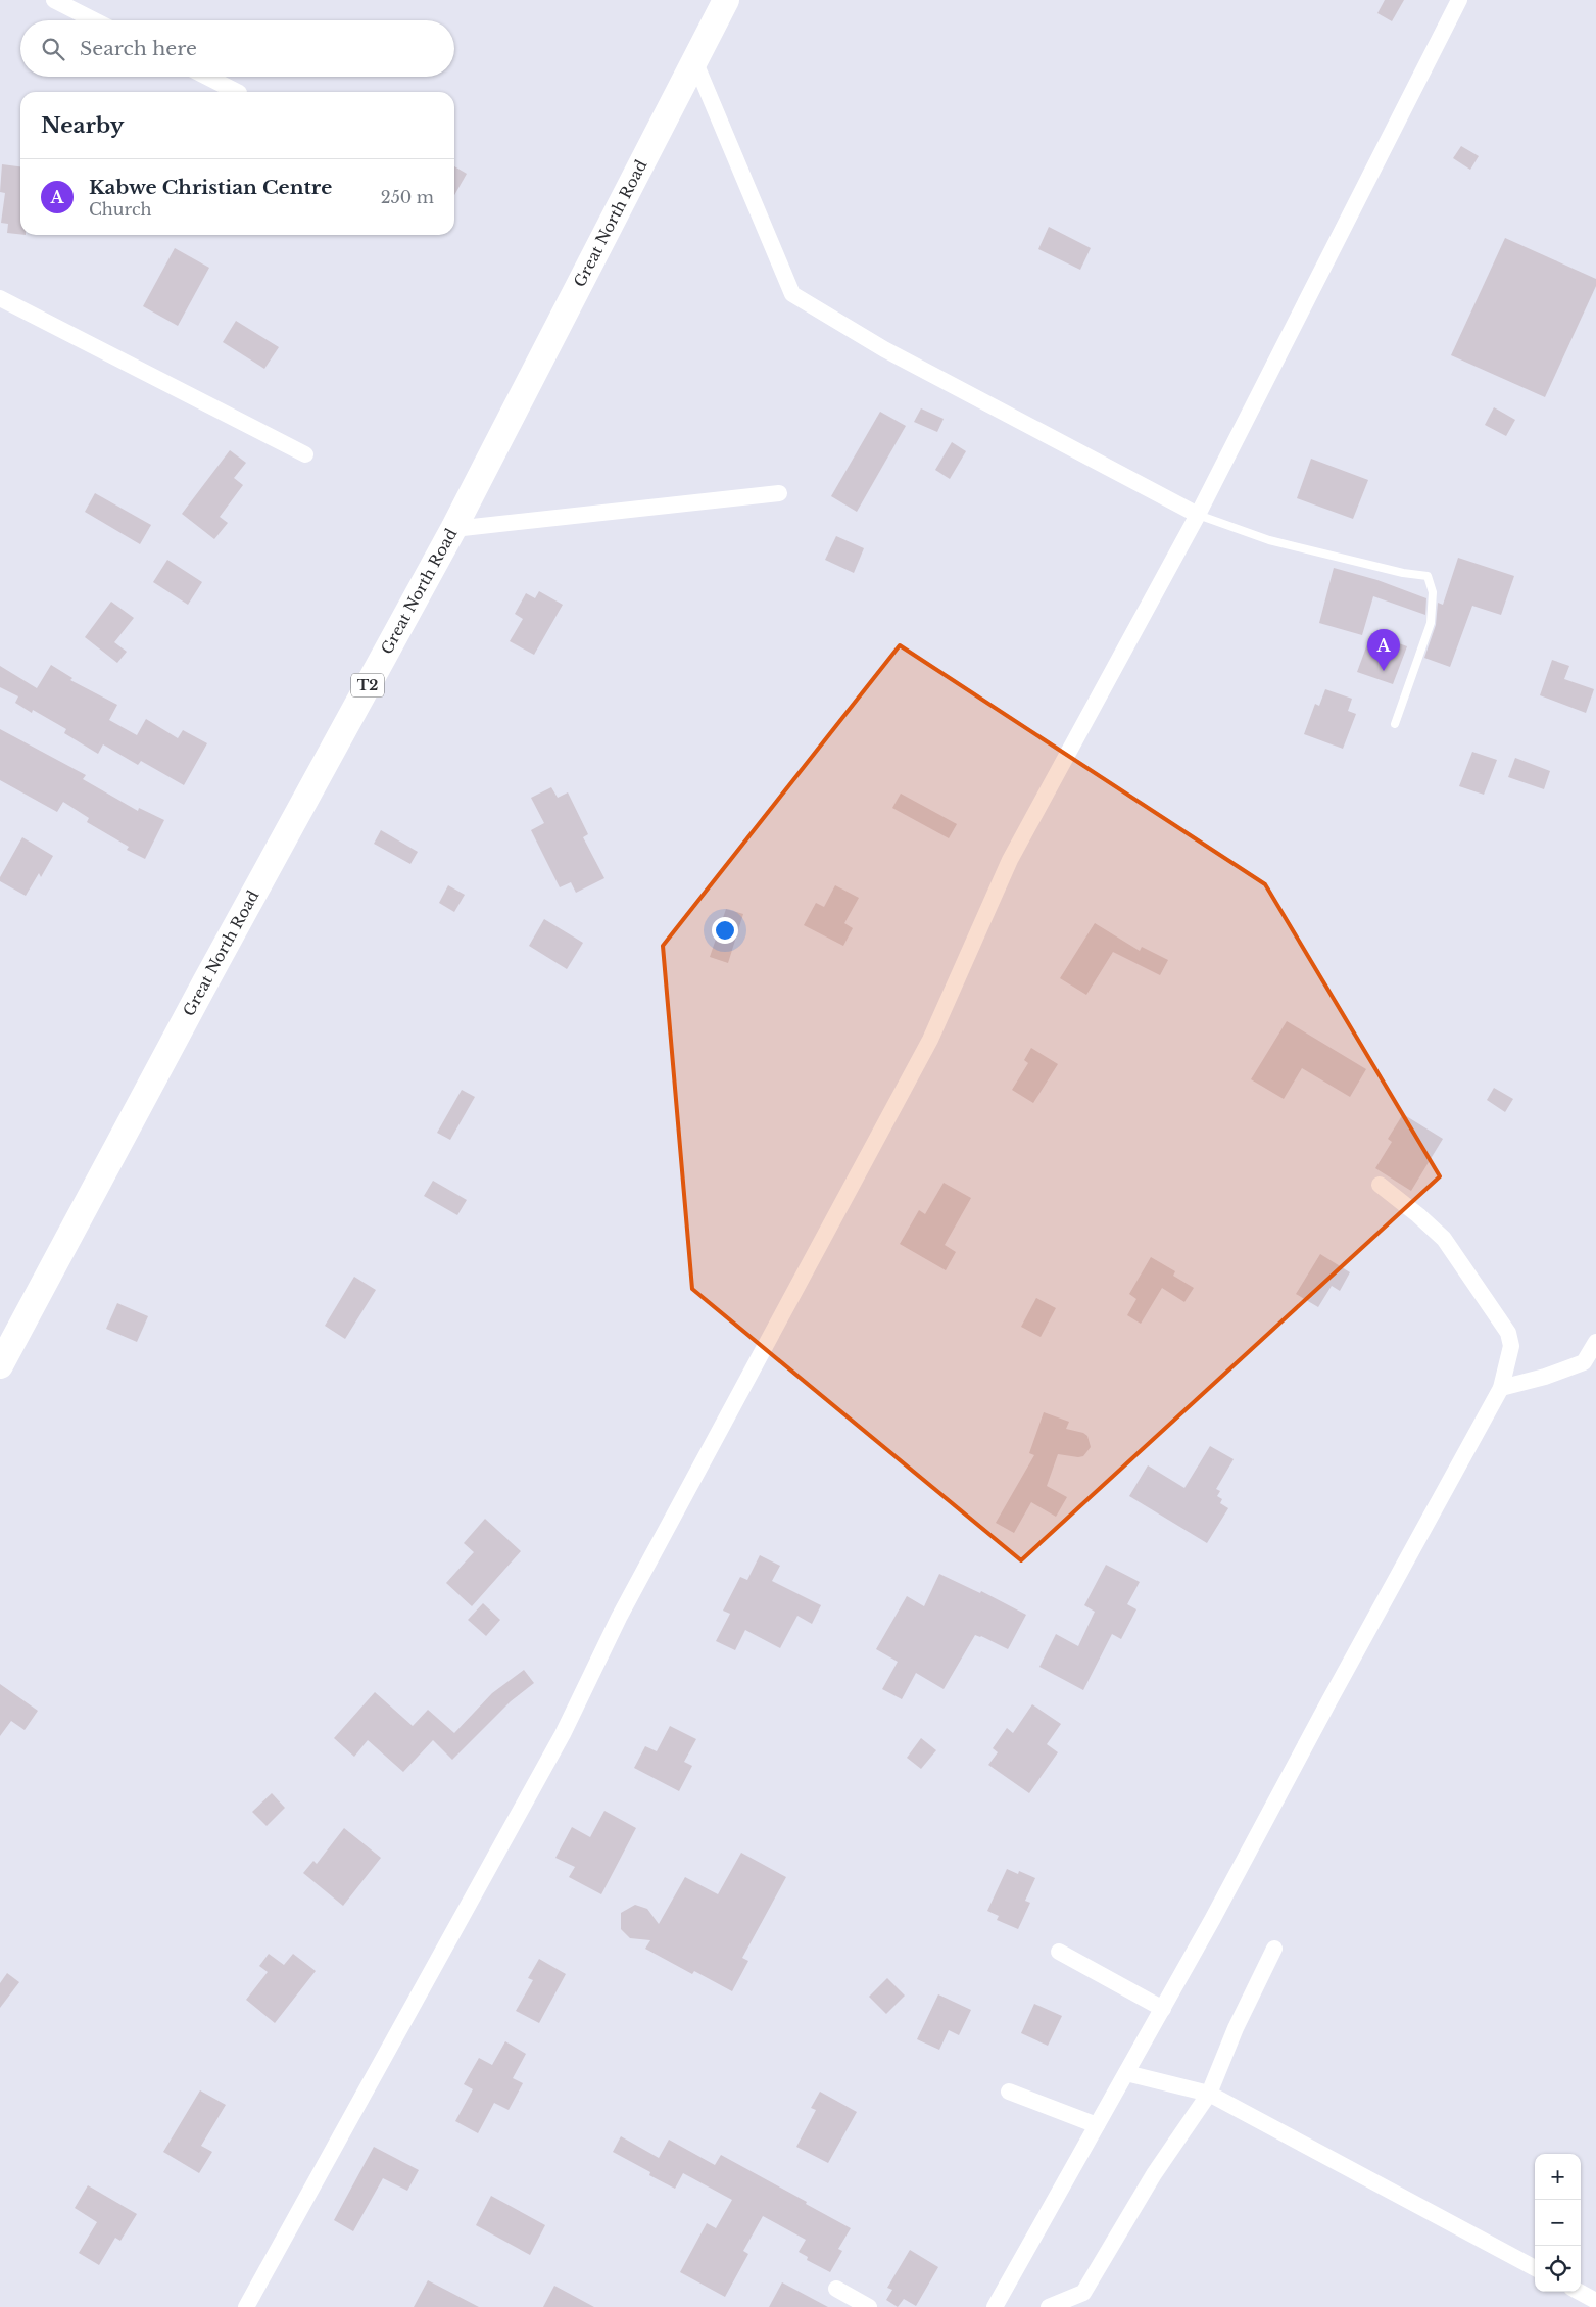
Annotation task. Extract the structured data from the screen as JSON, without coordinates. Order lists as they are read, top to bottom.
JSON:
{
  "streets": {
    "highway": ["Great North Road", "T2"]
  },
  "page": {
    "search": "Search here",
    "heading": "Nearby",
    "list": [
      {
        "mark": "A",
        "name": "Kabwe Christian Centre",
        "note": "Church",
        "value": "250 m"
      }
    ],
    "pins": "A",
    "map_buttons": ["+", "−"]
  }
}
